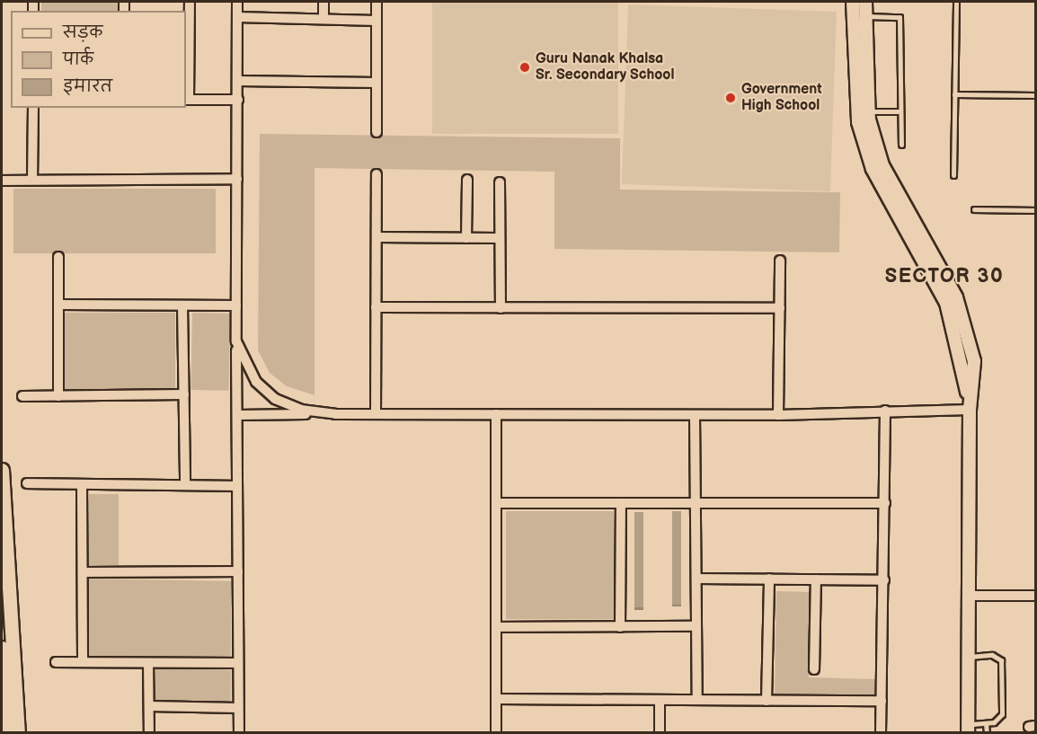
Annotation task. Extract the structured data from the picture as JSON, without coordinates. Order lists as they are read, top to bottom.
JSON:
{
  "districts": ["SECTOR 30"],
  "places": ["Guru Nanak Khalsa Sr. Secondary School", "Government High School"],
  "legend": ["सड़क", "पार्क", "इमारत"]
}
